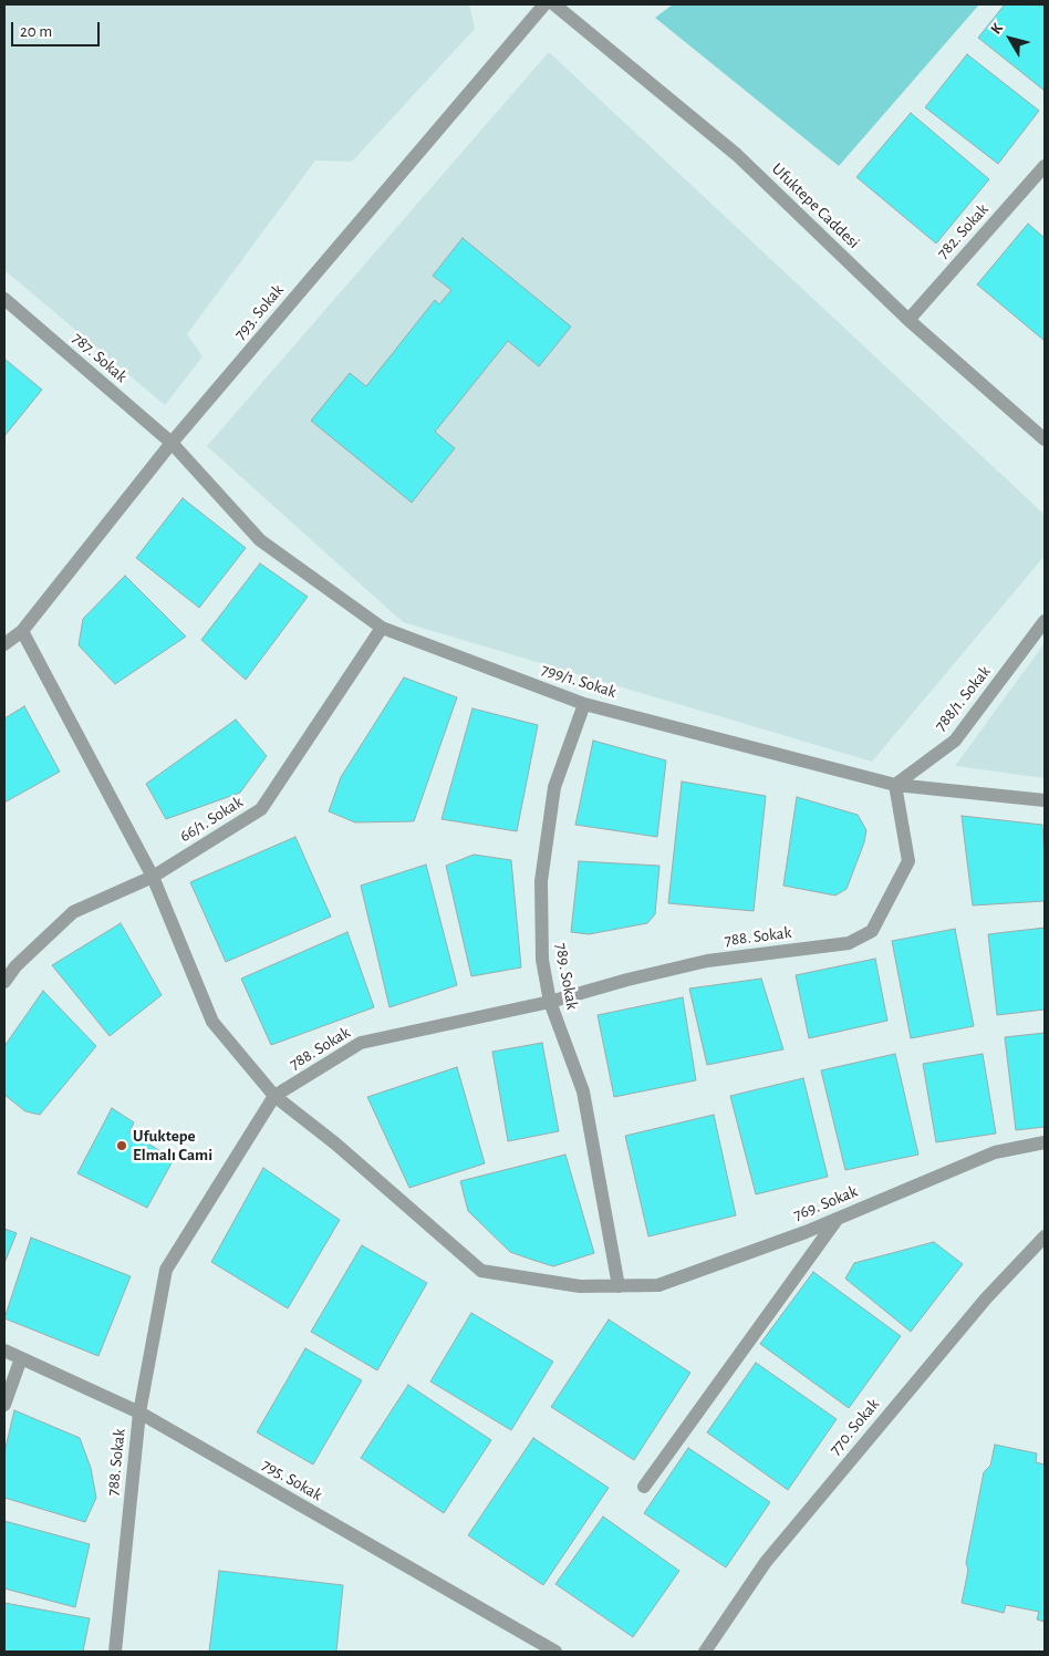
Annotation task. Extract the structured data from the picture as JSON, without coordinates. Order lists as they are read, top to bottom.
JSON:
{
  "streets": {
    "street": [
      "Ufuktepe Caddesi",
      "782. Sokak",
      "793. Sokak",
      "787. Sokak",
      "799/1. Sokak",
      "788/1. Sokak",
      "66/1. Sokak",
      "788. Sokak",
      "789. Sokak",
      "769. Sokak",
      "770. Sokak",
      "795. Sokak"
    ]
  },
  "crossings": [
    ["Ufuktepe Caddesi", "782. Sokak"],
    ["793. Sokak", "787. Sokak"],
    ["793. Sokak", "799/1. Sokak"],
    ["793. Sokak", "769. Sokak"],
    ["787. Sokak", "799/1. Sokak"],
    ["799/1. Sokak", "788/1. Sokak"],
    ["799/1. Sokak", "66/1. Sokak"],
    ["799/1. Sokak", "788. Sokak"],
    ["799/1. Sokak", "789. Sokak"],
    ["788/1. Sokak", "788. Sokak"],
    ["66/1. Sokak", "769. Sokak"],
    ["788. Sokak", "789. Sokak"],
    ["788. Sokak", "769. Sokak"],
    ["788. Sokak", "795. Sokak"],
    ["789. Sokak", "769. Sokak"]
  ],
  "places": ["Ufuktepe Elmalı Cami"],
  "scale_bar": "20 m",
  "north": "top left"
}
